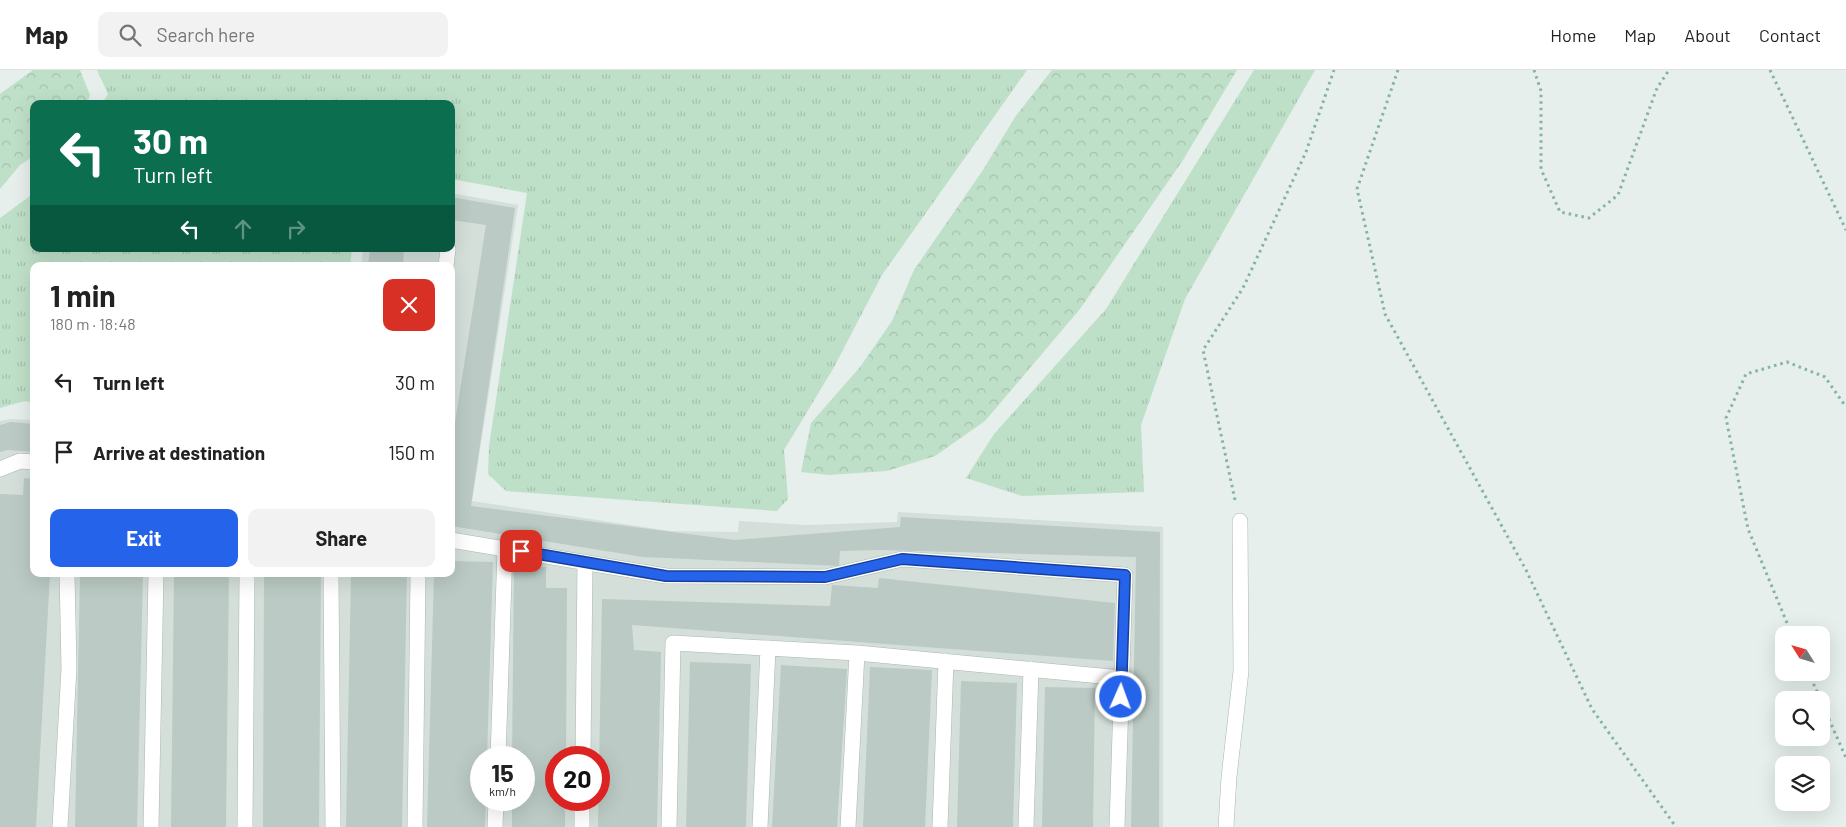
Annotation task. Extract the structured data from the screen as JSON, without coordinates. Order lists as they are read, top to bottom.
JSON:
{
  "north": "top left",
  "page": {
    "header": "Map",
    "search": "Search here",
    "nav": [
      "Home",
      "Map",
      "About",
      "Contact"
    ],
    "turn": ["30 m", "Turn left"],
    "heading": ["1 min", "180 m · 18:48"],
    "list": [
      {
        "name": "Turn left",
        "value": "30 m"
      },
      {
        "name": "Arrive at destination",
        "value": "150 m"
      }
    ],
    "buttons": ["Exit", "Share"],
    "speed": "15 km/h",
    "limit": "20"
  }
}
